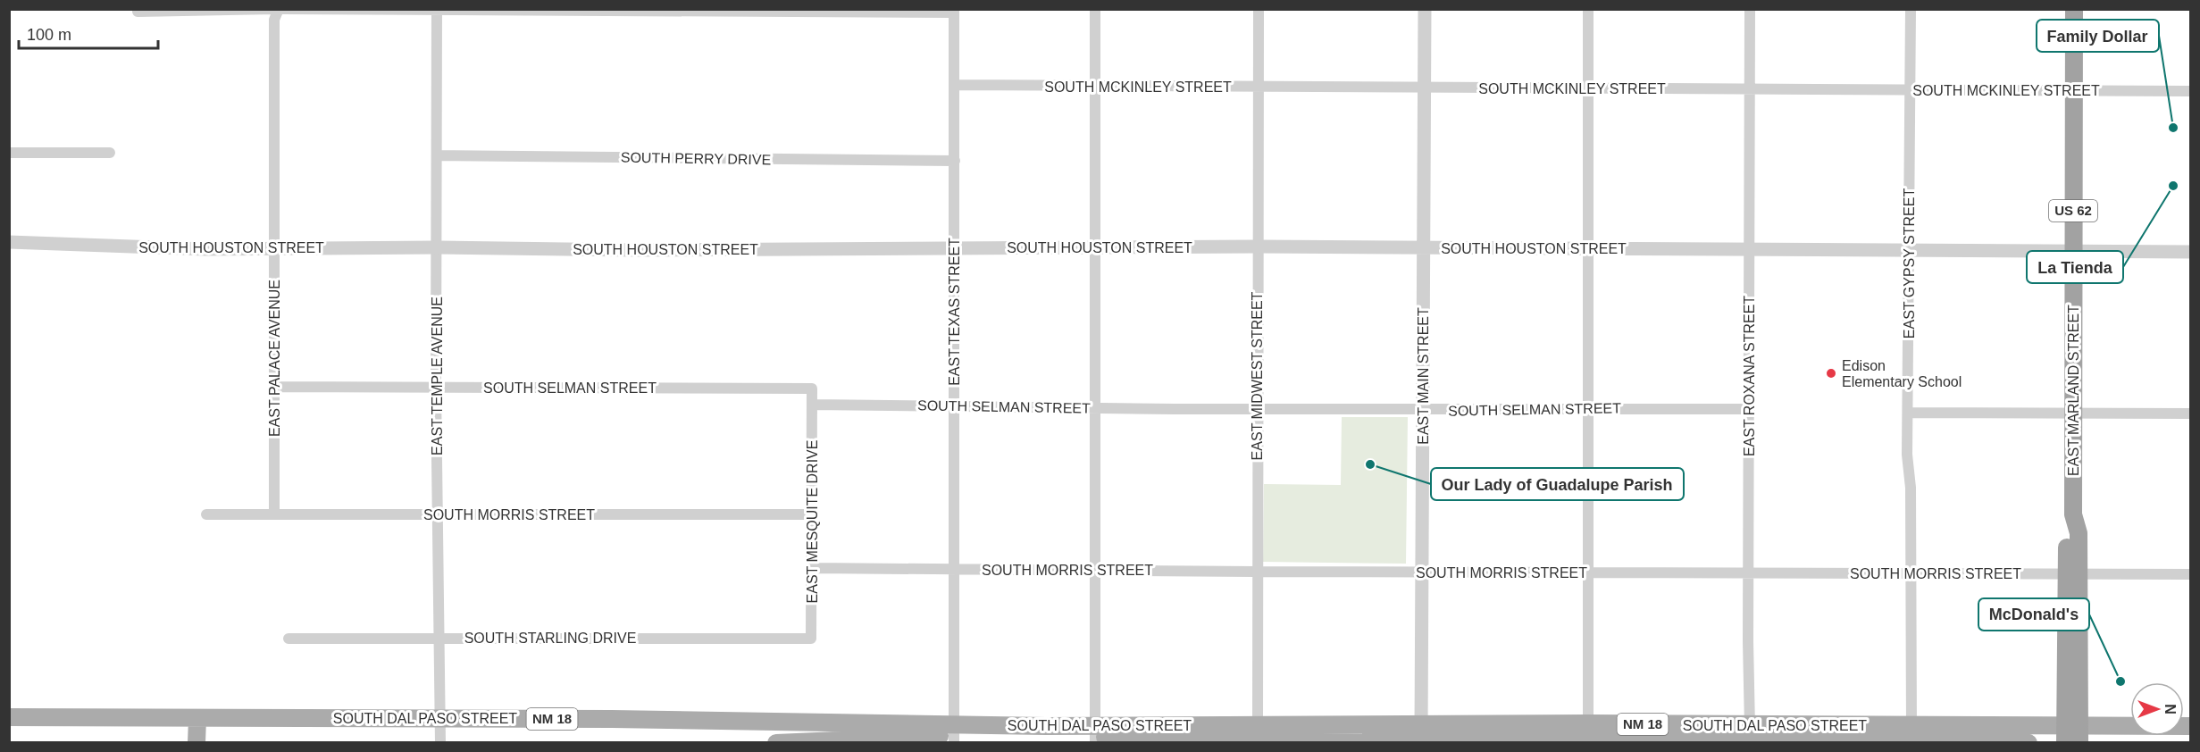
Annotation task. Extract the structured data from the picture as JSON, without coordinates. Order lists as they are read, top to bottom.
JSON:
{
  "streets": {
    "highway": ["US 62", "EAST MARLAND STREET"],
    "main road": ["SOUTH DAL PASO STREET", "NM 18"],
    "street": [
      "SOUTH MCKINLEY STREET",
      "SOUTH PERRY DRIVE",
      "SOUTH HOUSTON STREET",
      "EAST GYPSY STREET",
      "EAST TEXAS STREET",
      "EAST PALACE AVENUE",
      "EAST TEMPLE AVENUE",
      "EAST MIDWEST STREET",
      "EAST MAIN STREET",
      "EAST ROXANA STREET",
      "SOUTH SELMAN STREET",
      "SOUTH MORRIS STREET",
      "EAST MESQUITE DRIVE",
      "SOUTH STARLING DRIVE"
    ]
  },
  "crossings": [
    ["SOUTH MCKINLEY STREET", "EAST GYPSY STREET"],
    ["SOUTH MCKINLEY STREET", "EAST TEXAS STREET"],
    ["SOUTH MCKINLEY STREET", "EAST MIDWEST STREET"],
    ["SOUTH MCKINLEY STREET", "EAST MAIN STREET"],
    ["SOUTH MCKINLEY STREET", "EAST ROXANA STREET"],
    ["SOUTH MCKINLEY STREET", "EAST MARLAND STREET"],
    ["SOUTH PERRY DRIVE", "EAST TEXAS STREET"],
    ["SOUTH PERRY DRIVE", "EAST TEMPLE AVENUE"],
    ["SOUTH HOUSTON STREET", "EAST GYPSY STREET"],
    ["SOUTH HOUSTON STREET", "EAST TEXAS STREET"],
    ["SOUTH HOUSTON STREET", "EAST PALACE AVENUE"],
    ["SOUTH HOUSTON STREET", "EAST TEMPLE AVENUE"],
    ["SOUTH HOUSTON STREET", "EAST MIDWEST STREET"],
    ["SOUTH HOUSTON STREET", "EAST MAIN STREET"],
    ["SOUTH HOUSTON STREET", "EAST ROXANA STREET"],
    ["SOUTH HOUSTON STREET", "EAST MARLAND STREET"],
    ["EAST GYPSY STREET", "SOUTH MORRIS STREET"],
    ["EAST GYPSY STREET", "SOUTH DAL PASO STREET"],
    ["EAST TEXAS STREET", "SOUTH SELMAN STREET"],
    ["EAST TEXAS STREET", "SOUTH MORRIS STREET"],
    ["EAST TEXAS STREET", "SOUTH DAL PASO STREET"],
    ["EAST PALACE AVENUE", "SOUTH SELMAN STREET"],
    ["EAST PALACE AVENUE", "SOUTH MORRIS STREET"],
    ["EAST TEMPLE AVENUE", "SOUTH SELMAN STREET"],
    ["EAST TEMPLE AVENUE", "SOUTH MORRIS STREET"],
    ["EAST TEMPLE AVENUE", "SOUTH STARLING DRIVE"],
    ["EAST TEMPLE AVENUE", "SOUTH DAL PASO STREET"],
    ["EAST MIDWEST STREET", "SOUTH SELMAN STREET"],
    ["EAST MIDWEST STREET", "SOUTH MORRIS STREET"],
    ["EAST MIDWEST STREET", "SOUTH DAL PASO STREET"],
    ["EAST MAIN STREET", "SOUTH SELMAN STREET"],
    ["EAST MAIN STREET", "SOUTH MORRIS STREET"],
    ["EAST MAIN STREET", "SOUTH DAL PASO STREET"],
    ["EAST ROXANA STREET", "SOUTH SELMAN STREET"],
    ["EAST ROXANA STREET", "SOUTH MORRIS STREET"],
    ["EAST ROXANA STREET", "SOUTH DAL PASO STREET"],
    ["SOUTH SELMAN STREET", "EAST MESQUITE DRIVE"],
    ["EAST MARLAND STREET", "SOUTH MORRIS STREET"],
    ["EAST MARLAND STREET", "SOUTH DAL PASO STREET"],
    ["SOUTH MORRIS STREET", "EAST MESQUITE DRIVE"],
    ["EAST MESQUITE DRIVE", "SOUTH STARLING DRIVE"]
  ],
  "places": [
    "Family Dollar",
    "La Tienda",
    "Edison Elementary School",
    "Our Lady of Guadalupe Parish",
    "McDonald's"
  ],
  "scale_bar": "100 m",
  "north": "right"
}
